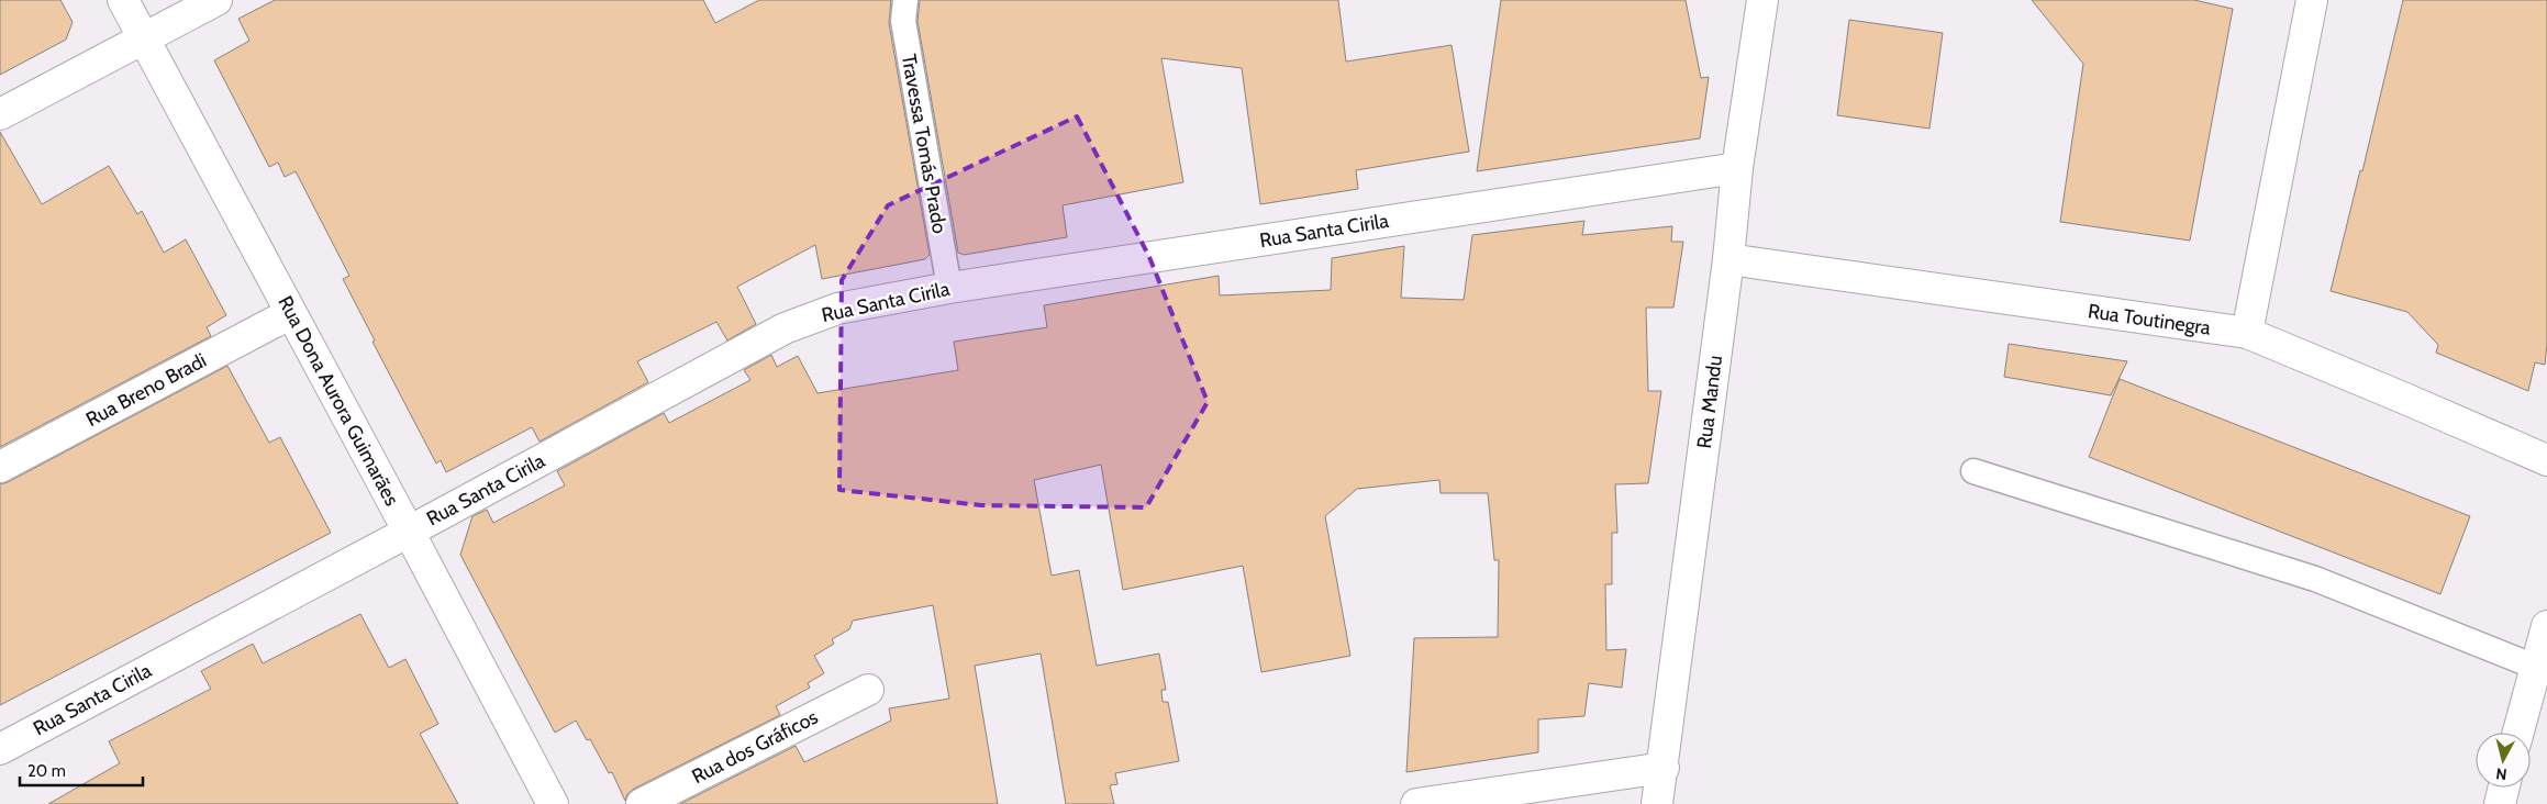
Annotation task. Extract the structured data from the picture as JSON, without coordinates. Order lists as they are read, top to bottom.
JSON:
{
  "streets": {
    "street": [
      "Rua Santa Cirila",
      "Rua Toutinegra",
      "Rua Breno Bradi",
      "Rua Dona Aurora Guimarães",
      "Rua Mandu",
      "Rua dos Gráficos"
    ],
    "lane": ["Travessa Tomás Prado"]
  },
  "crossings": [
    ["Travessa Tomás Prado", "Rua Santa Cirila"],
    ["Rua Santa Cirila", "Rua Dona Aurora Guimarães"],
    ["Rua Santa Cirila", "Rua Mandu"],
    ["Rua Toutinegra", "Rua Mandu"],
    ["Rua Breno Bradi", "Rua Dona Aurora Guimarães"]
  ],
  "scale_bar": "20 m",
  "north": "bottom"
}
